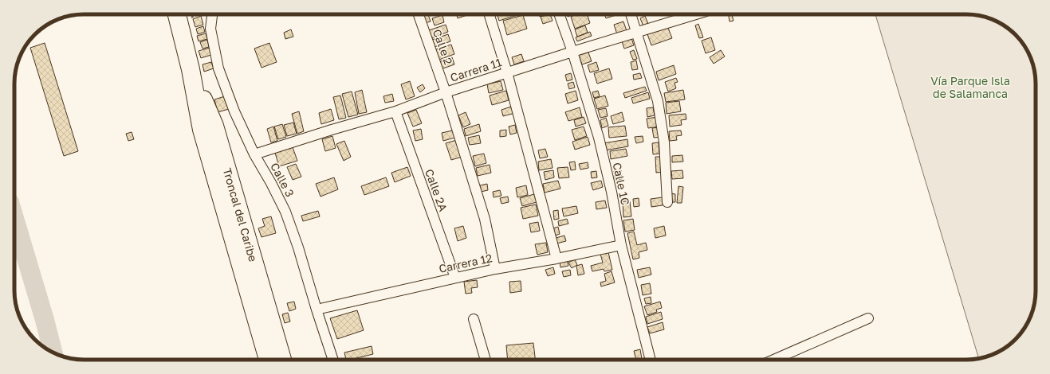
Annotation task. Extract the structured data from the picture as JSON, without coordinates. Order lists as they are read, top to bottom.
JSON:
{
  "streets": {
    "highway": ["Troncal del Caribe"],
    "street": [
      "Calle 2",
      "Carrera 11",
      "Calle 3",
      "Calle 1C",
      "Calle 2A",
      "Carrera 12"
    ]
  },
  "crossings": [
    ["Calle 2", "Carrera 11"],
    ["Calle 2", "Carrera 12"],
    ["Carrera 11", "Calle 3"],
    ["Carrera 11", "Calle 1C"],
    ["Carrera 11", "Calle 2A"],
    ["Calle 3", "Carrera 12"],
    ["Calle 1C", "Carrera 12"],
    ["Calle 2A", "Carrera 12"]
  ],
  "parks": ["Vía Parque Isla de Salamanca"]
}
